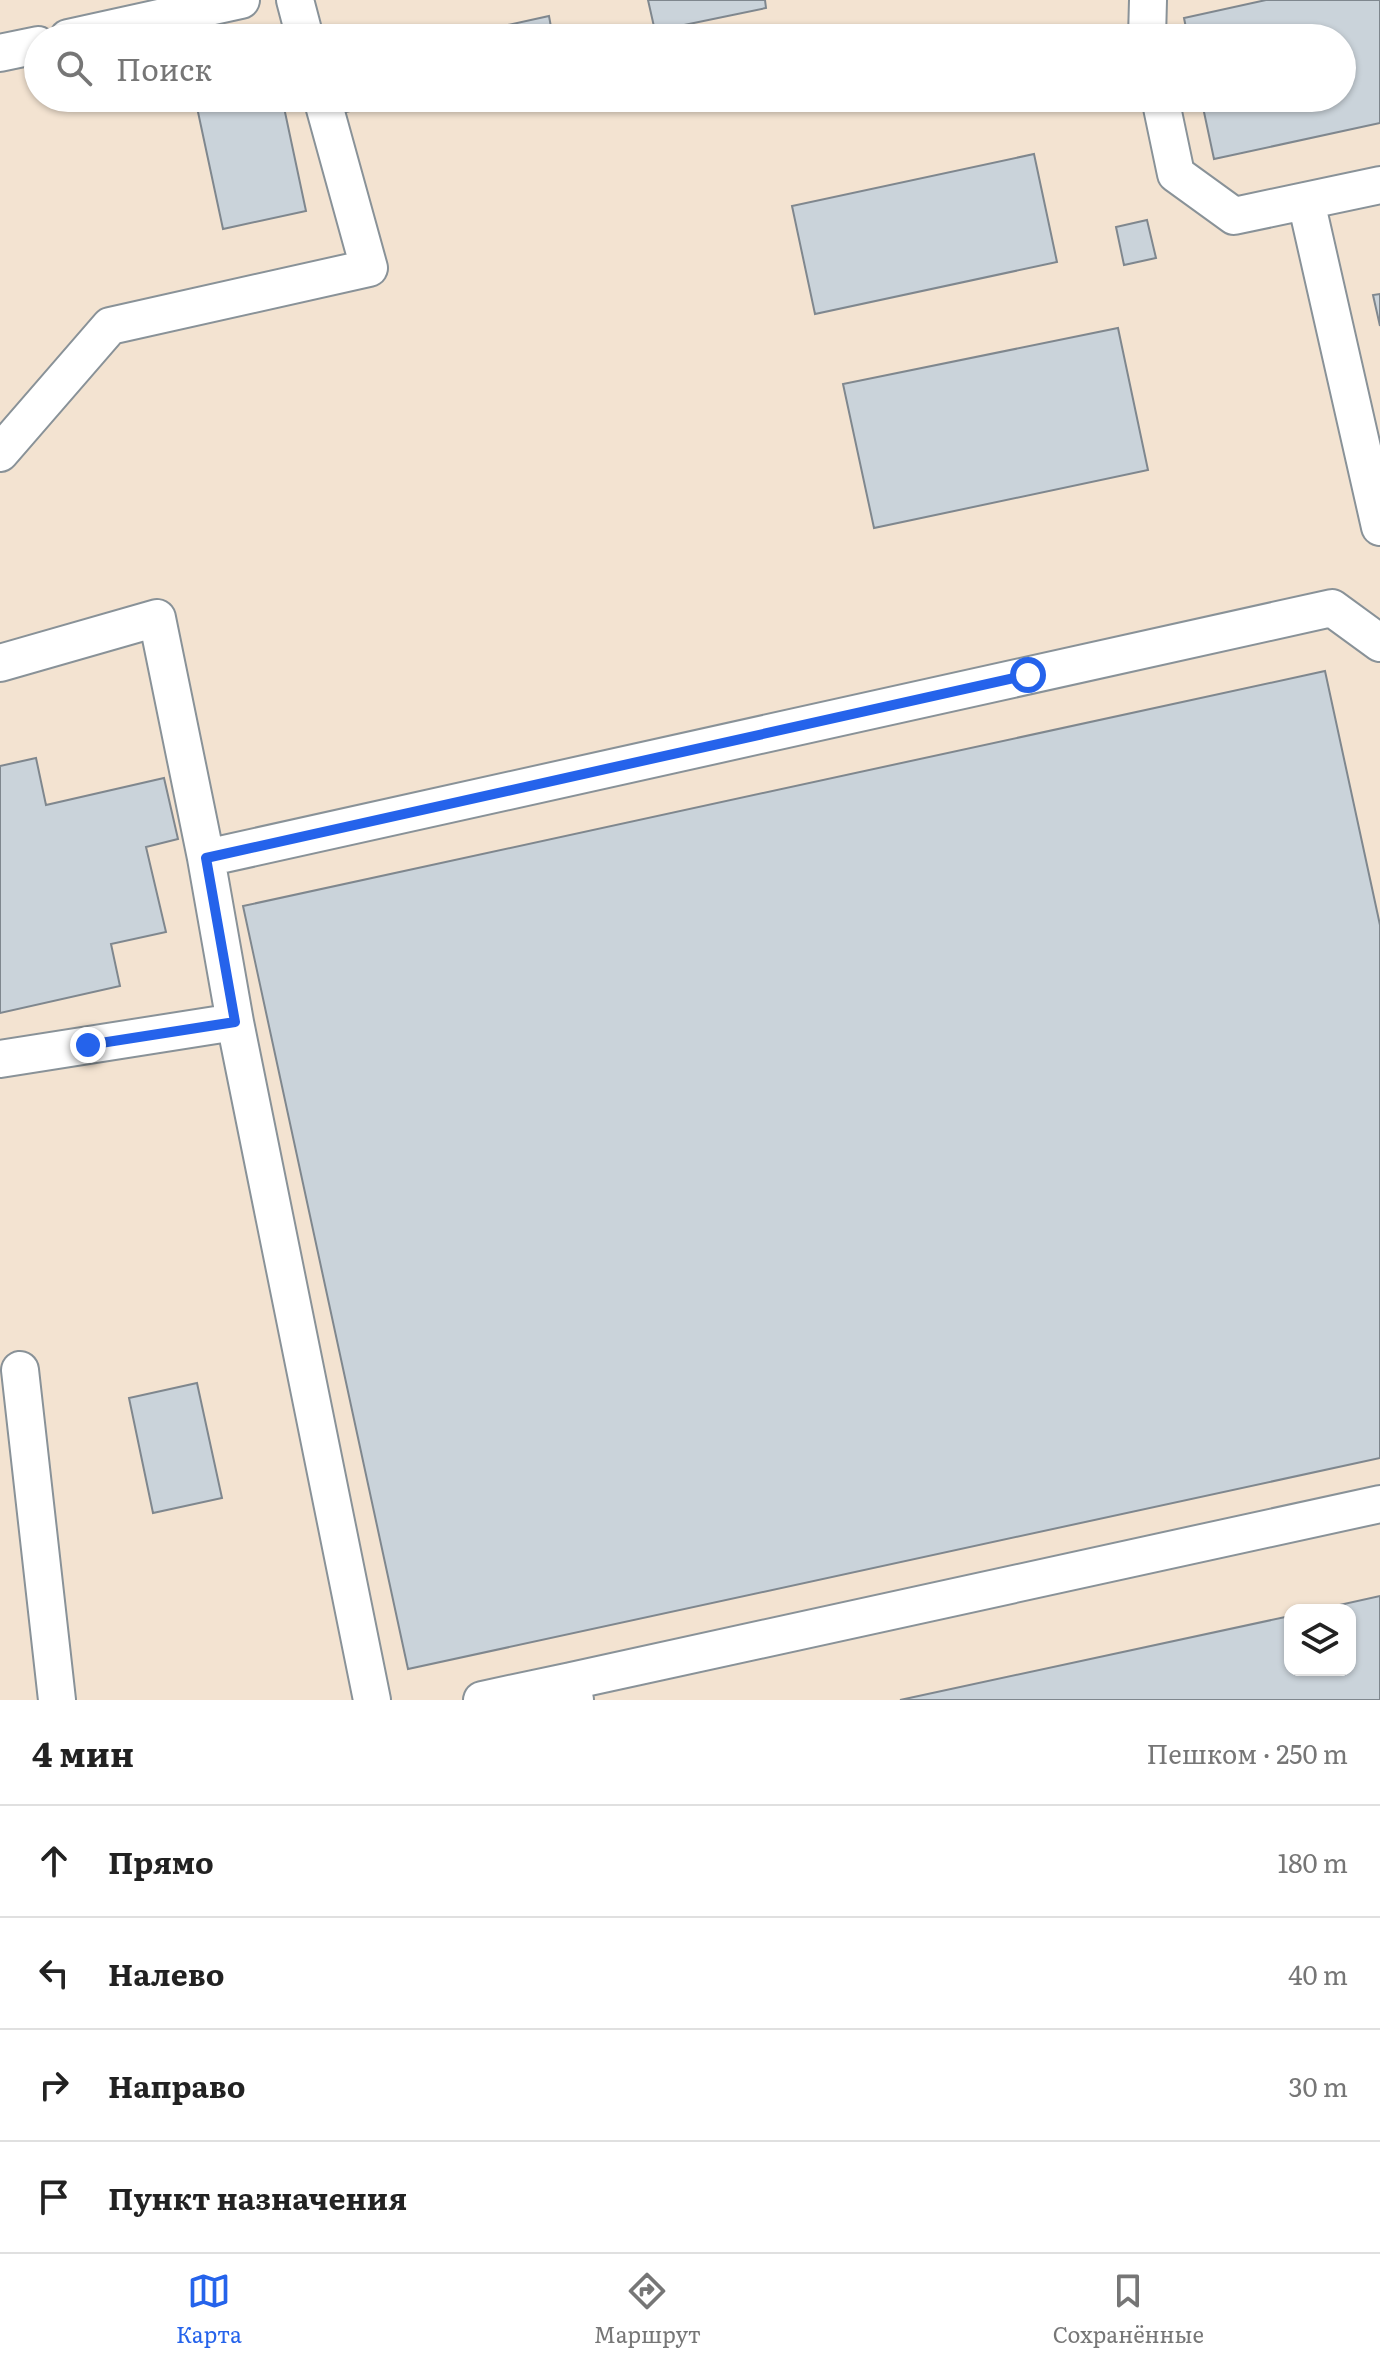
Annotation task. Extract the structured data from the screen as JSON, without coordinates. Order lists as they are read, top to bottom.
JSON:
{
  "page": {
    "search": "Поиск",
    "heading": ["4 мин", "Пешком · 250 m"],
    "list": [
      ["Прямо", "180 m"],
      ["Налево", "40 m"],
      ["Направо", "30 m"],
      "Пункт назначения"
    ],
    "nav": ["Карта", "Маршрут", "Сохранённые"]
  }
}
